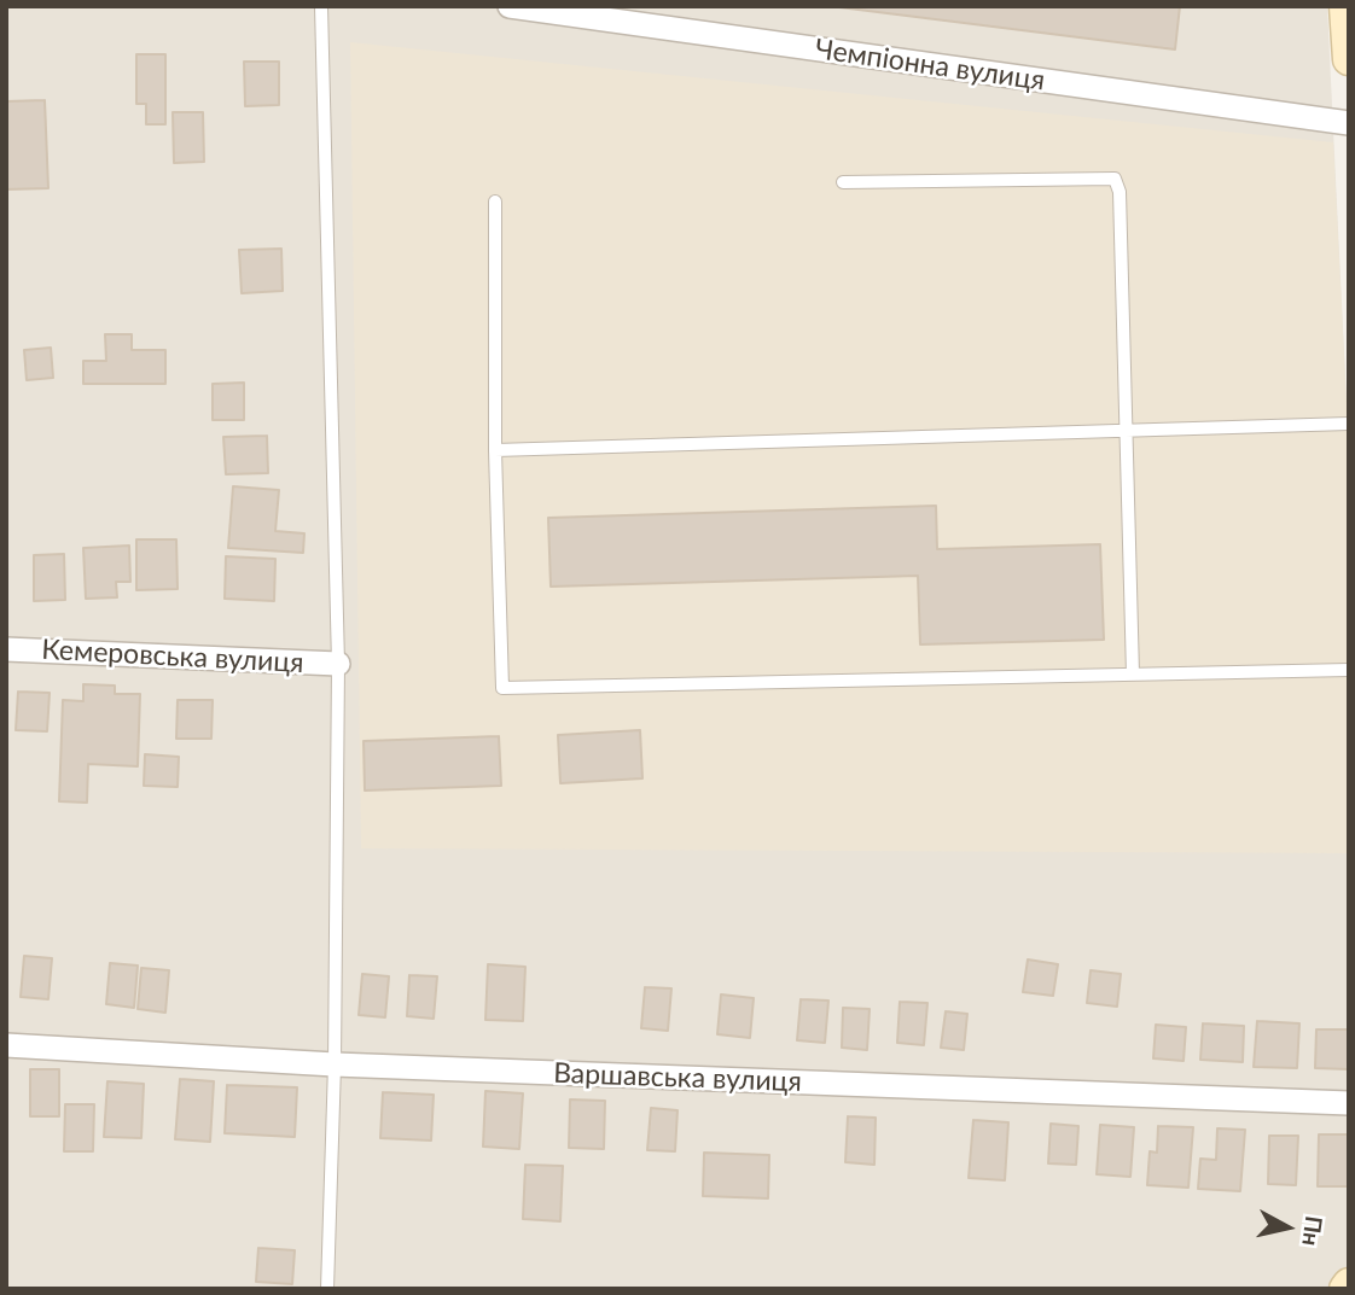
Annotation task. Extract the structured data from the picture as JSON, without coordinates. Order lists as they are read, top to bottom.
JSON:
{
  "streets": {
    "street": ["Чемпіонна вулиця", "Кемеровська вулиця", "Варшавська вулиця"]
  },
  "north": "right"
}
